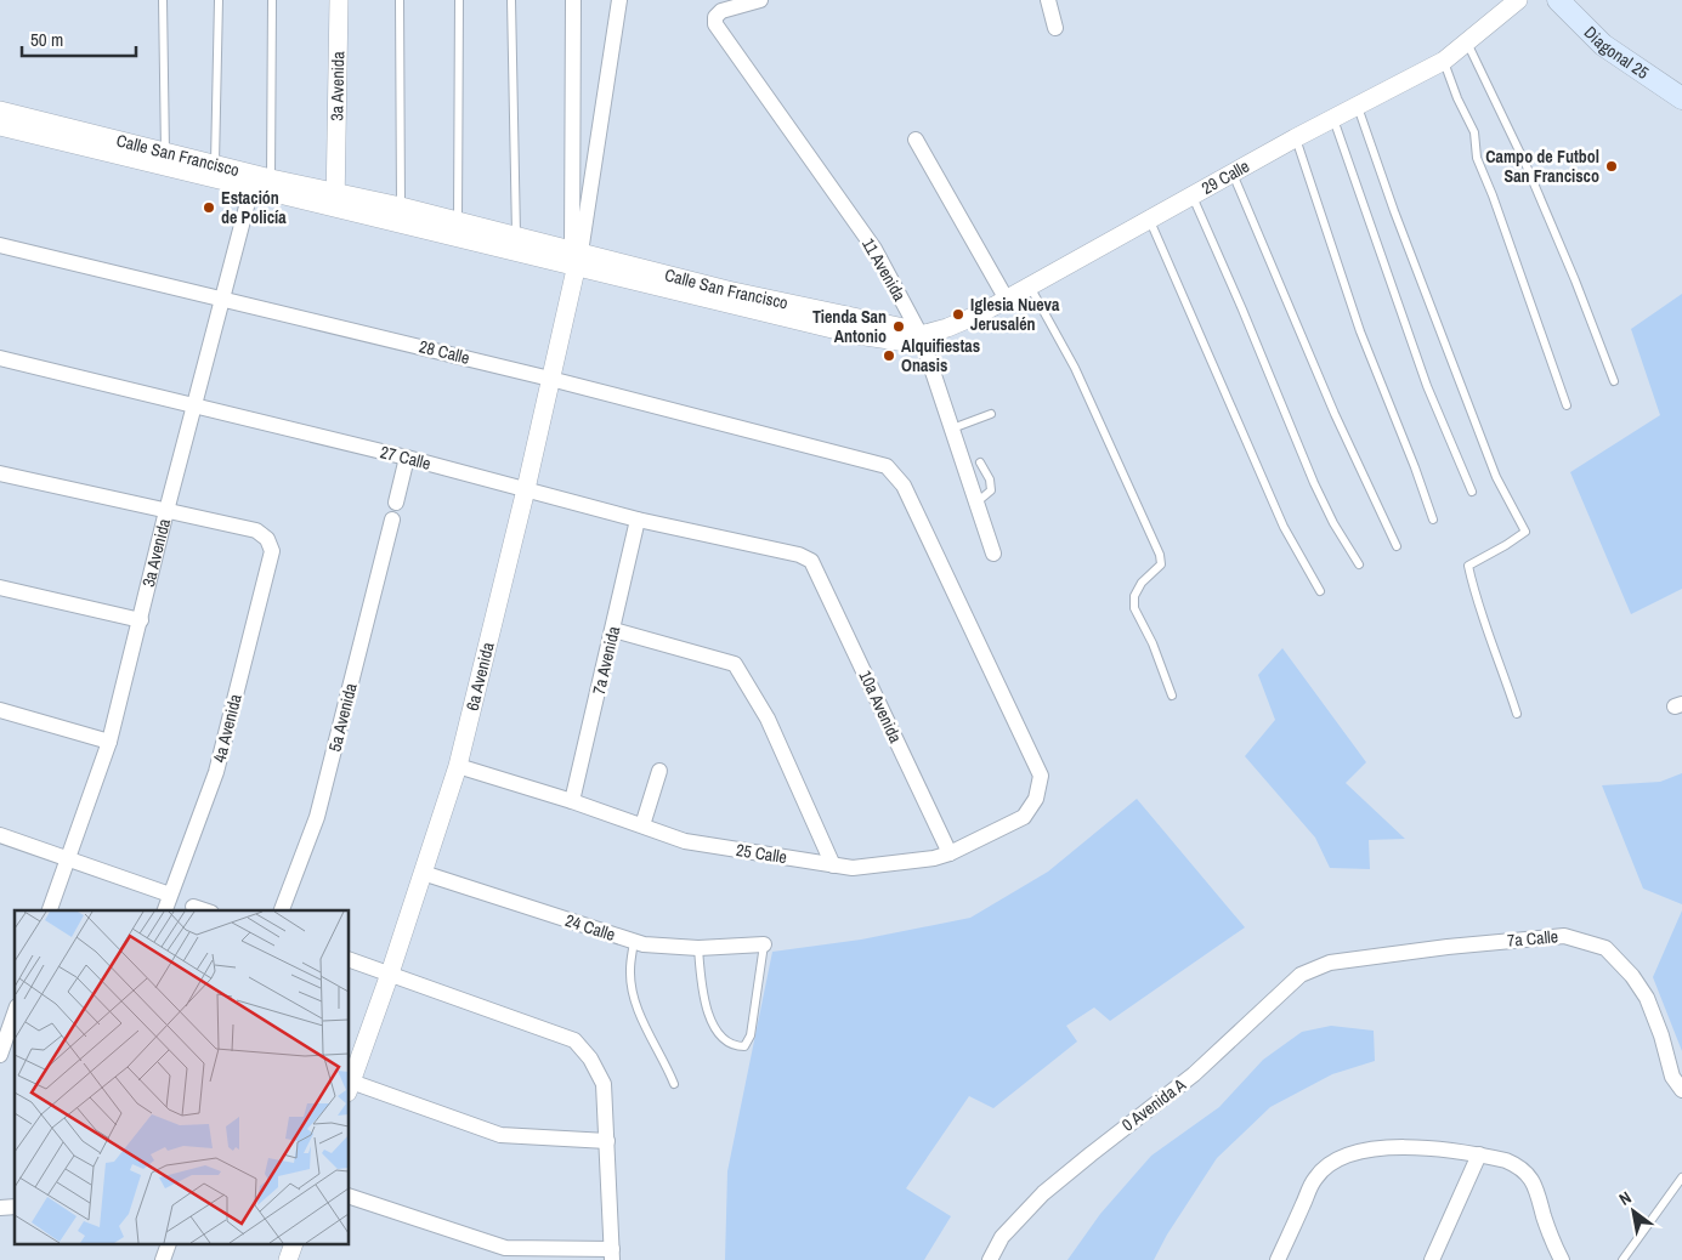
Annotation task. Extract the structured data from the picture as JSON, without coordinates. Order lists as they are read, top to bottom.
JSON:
{
  "streets": {
    "main road": ["Diagonal 25"],
    "street": [
      "3a Avenida",
      "Calle San Francisco",
      "29 Calle",
      "11 Avenida",
      "28 Calle",
      "27 Calle",
      "7a Avenida",
      "6a Avenida",
      "10a Avenida",
      "5a Avenida",
      "4a Avenida",
      "25 Calle",
      "24 Calle",
      "7a Calle",
      "0 Avenida A"
    ]
  },
  "crossings": [
    ["3a Avenida", "Calle San Francisco"],
    ["3a Avenida", "28 Calle"],
    ["3a Avenida", "27 Calle"],
    ["3a Avenida", "4a Avenida"],
    ["Calle San Francisco", "29 Calle"],
    ["Calle San Francisco", "11 Avenida"],
    ["Calle San Francisco", "6a Avenida"],
    ["29 Calle", "11 Avenida"],
    ["28 Calle", "6a Avenida"],
    ["28 Calle", "25 Calle"],
    ["27 Calle", "7a Avenida"],
    ["27 Calle", "6a Avenida"],
    ["27 Calle", "10a Avenida"],
    ["7a Avenida", "25 Calle"],
    ["6a Avenida", "25 Calle"],
    ["6a Avenida", "24 Calle"],
    ["10a Avenida", "25 Calle"],
    ["7a Calle", "0 Avenida A"]
  ],
  "places": [
    "Campo de Futbol San Francisco",
    "Estación de Policía",
    "Iglesia Nueva Jerusalén",
    "Tienda San Antonio",
    "Alquifiestas Onasis"
  ],
  "scale_bar": "50 m",
  "north": "top left"
}
